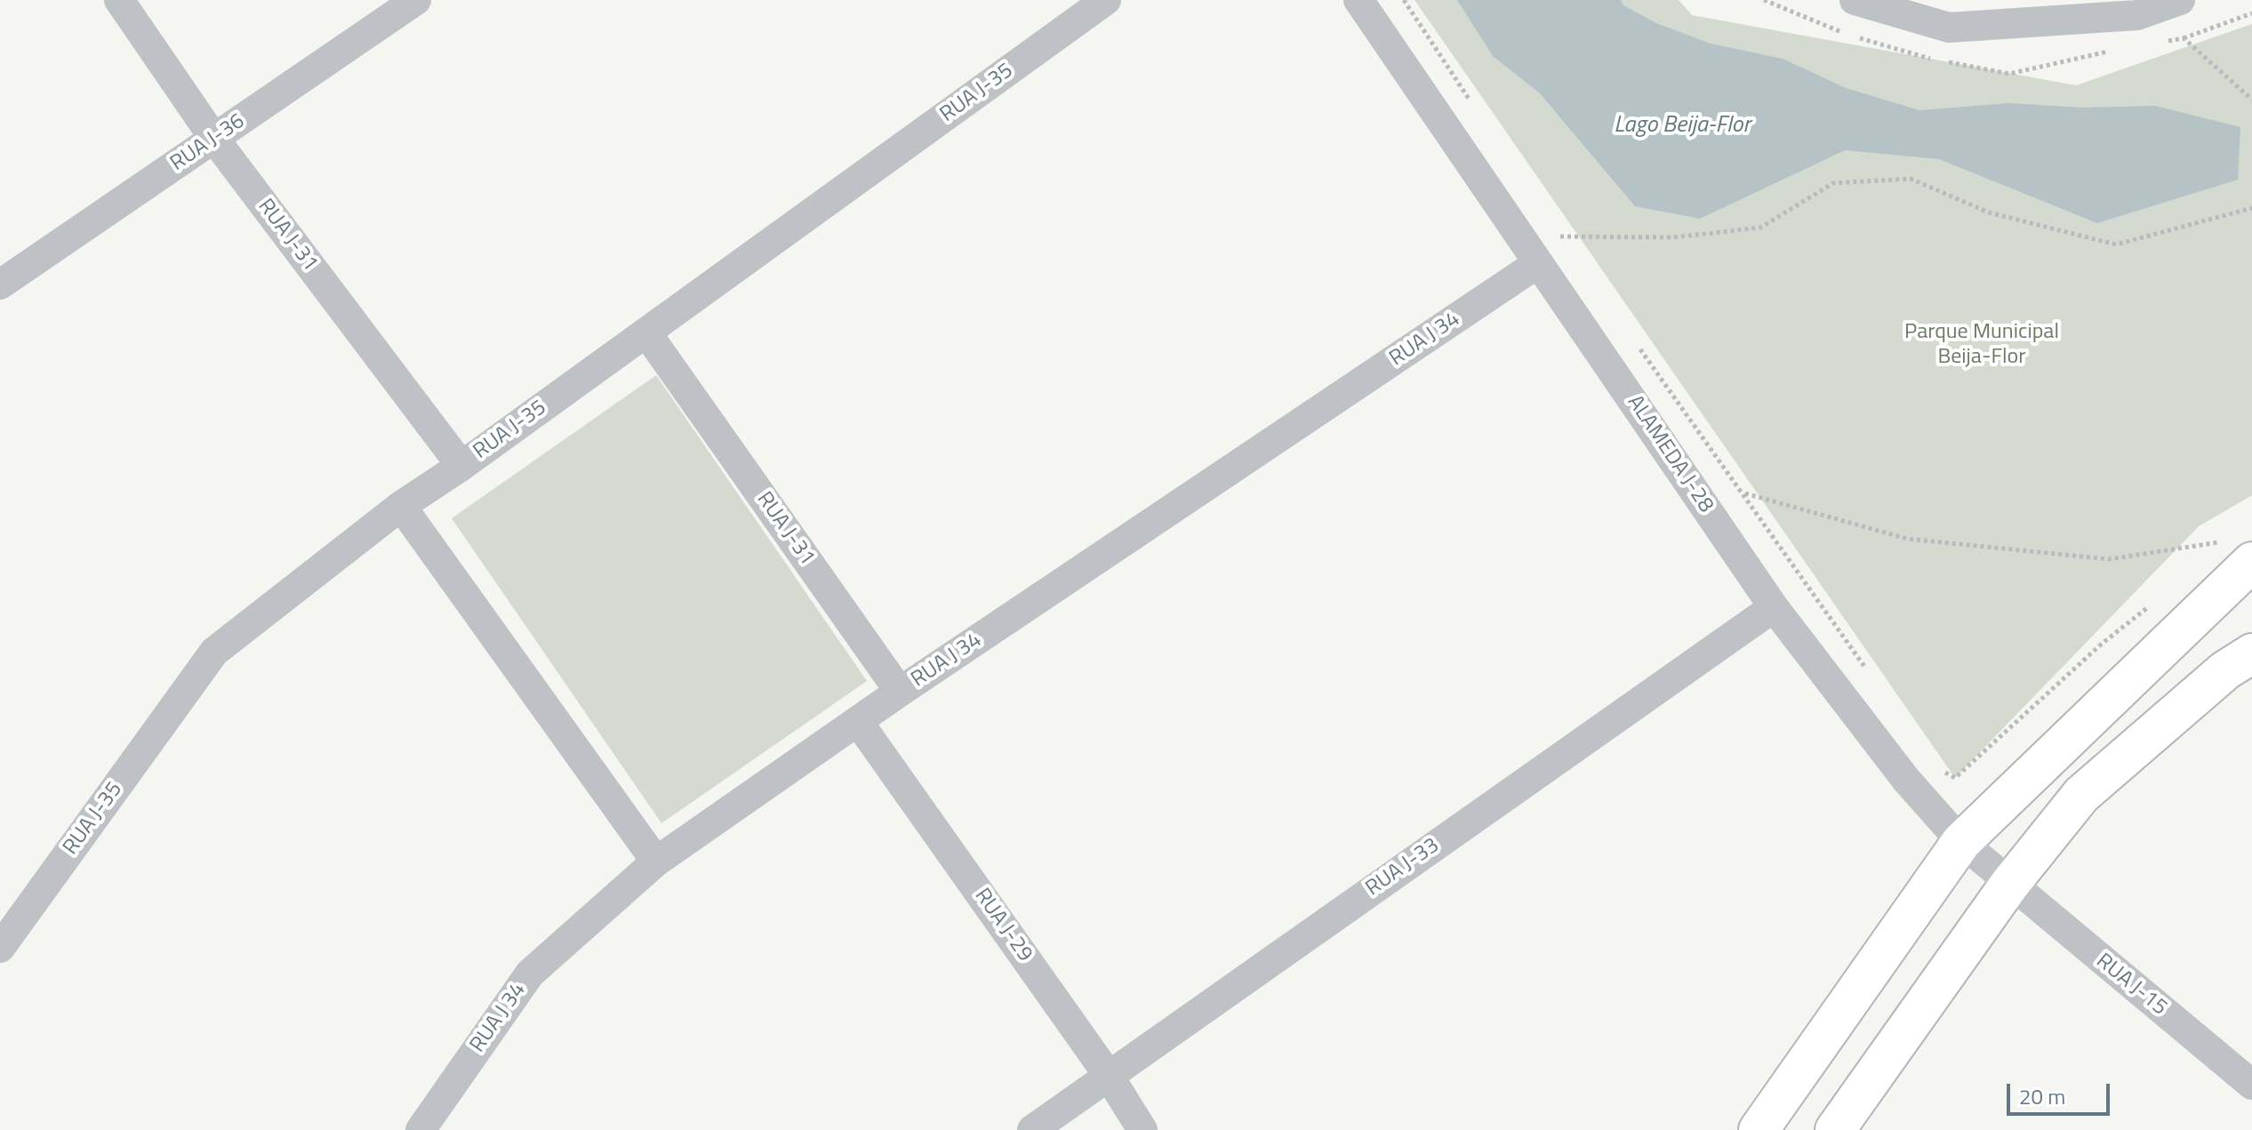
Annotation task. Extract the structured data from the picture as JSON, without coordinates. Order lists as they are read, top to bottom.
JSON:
{
  "streets": {
    "street": [
      "RUA J-35",
      "RUA J-36",
      "RUA J-31",
      "RUA J 34",
      "ALAMEDA J-28",
      "RUA J-33",
      "RUA J-29",
      "RUA J-15"
    ]
  },
  "crossings": [
    ["RUA J-35", "RUA J-31"],
    ["RUA J-36", "RUA J-31"],
    ["RUA J-31", "RUA J 34"],
    ["RUA J 34", "ALAMEDA J-28"],
    ["RUA J 34", "RUA J-29"],
    ["ALAMEDA J-28", "RUA J-33"],
    ["ALAMEDA J-28", "RUA J-15"],
    ["RUA J-33", "RUA J-29"]
  ],
  "water": ["Lago Beija-Flor"],
  "parks": ["Parque Municipal Beija-Flor"],
  "scale_bar": "20 m"
}
